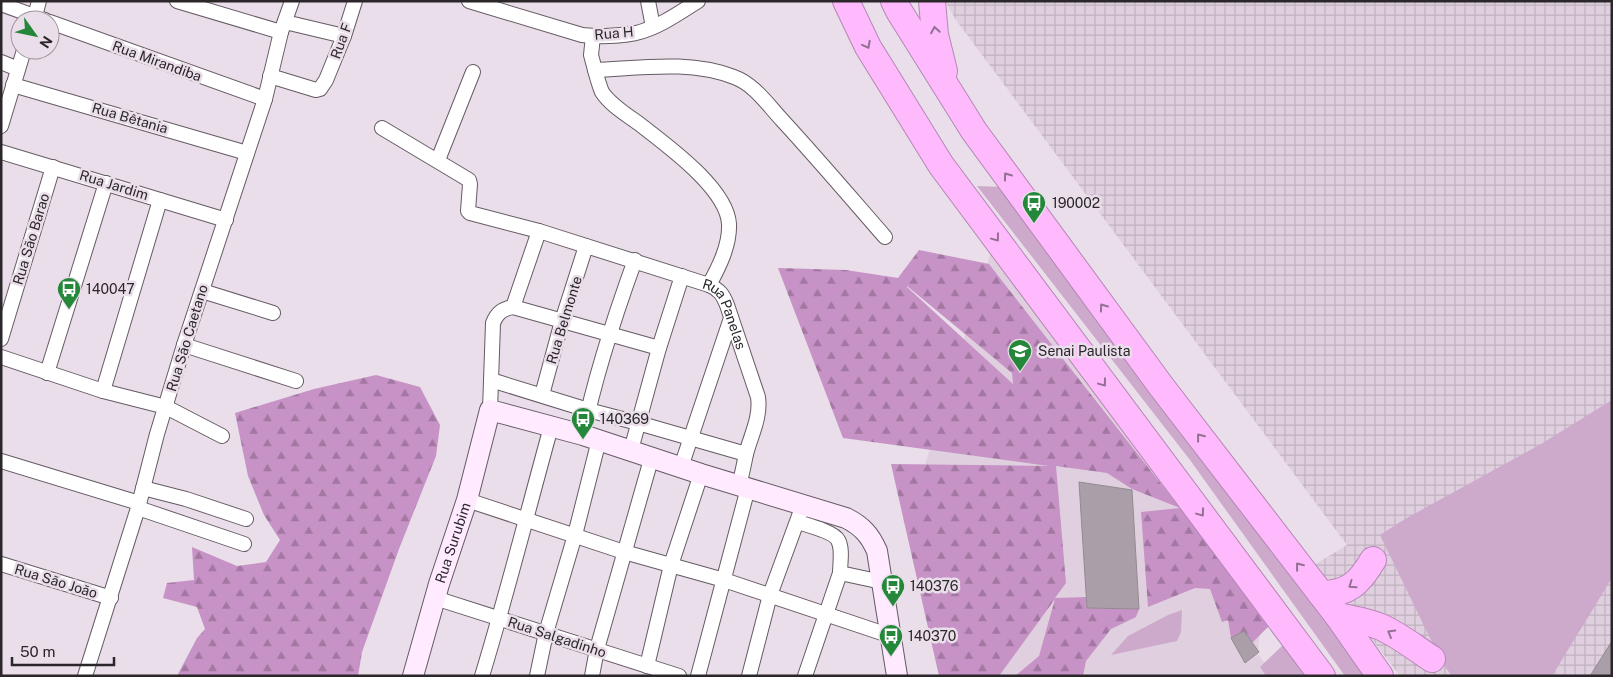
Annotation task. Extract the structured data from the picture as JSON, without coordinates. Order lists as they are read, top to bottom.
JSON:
{
  "streets": {
    "street": [
      "Rua H",
      "Rua F",
      "Rua Mirandiba",
      "Rua Bêtania",
      "Rua Jardim",
      "Rua São Barao",
      "Rua Panelas",
      "Rua Belmonte",
      "Rua São Caetano",
      "Rua Surubim",
      "Rua São João",
      "Rua Salgadinho"
    ]
  },
  "crossings": [
    ["Rua F", "Rua São Caetano"],
    ["Rua Mirandiba", "Rua São Caetano"],
    ["Rua Bêtania", "Rua São Caetano"],
    ["Rua Jardim", "Rua São Barao"],
    ["Rua Jardim", "Rua São Caetano"],
    ["Rua Panelas", "Rua Belmonte"],
    ["Rua São Caetano", "Rua São João"],
    ["Rua Surubim", "Rua Salgadinho"]
  ],
  "places": {
    "bus stop": [
      "190002",
      "140047",
      "140369",
      "140376",
      "140370"
    ],
    "school or university": ["Senai Paulista"]
  },
  "scale_bar": "50 m",
  "north": "bottom right"
}
